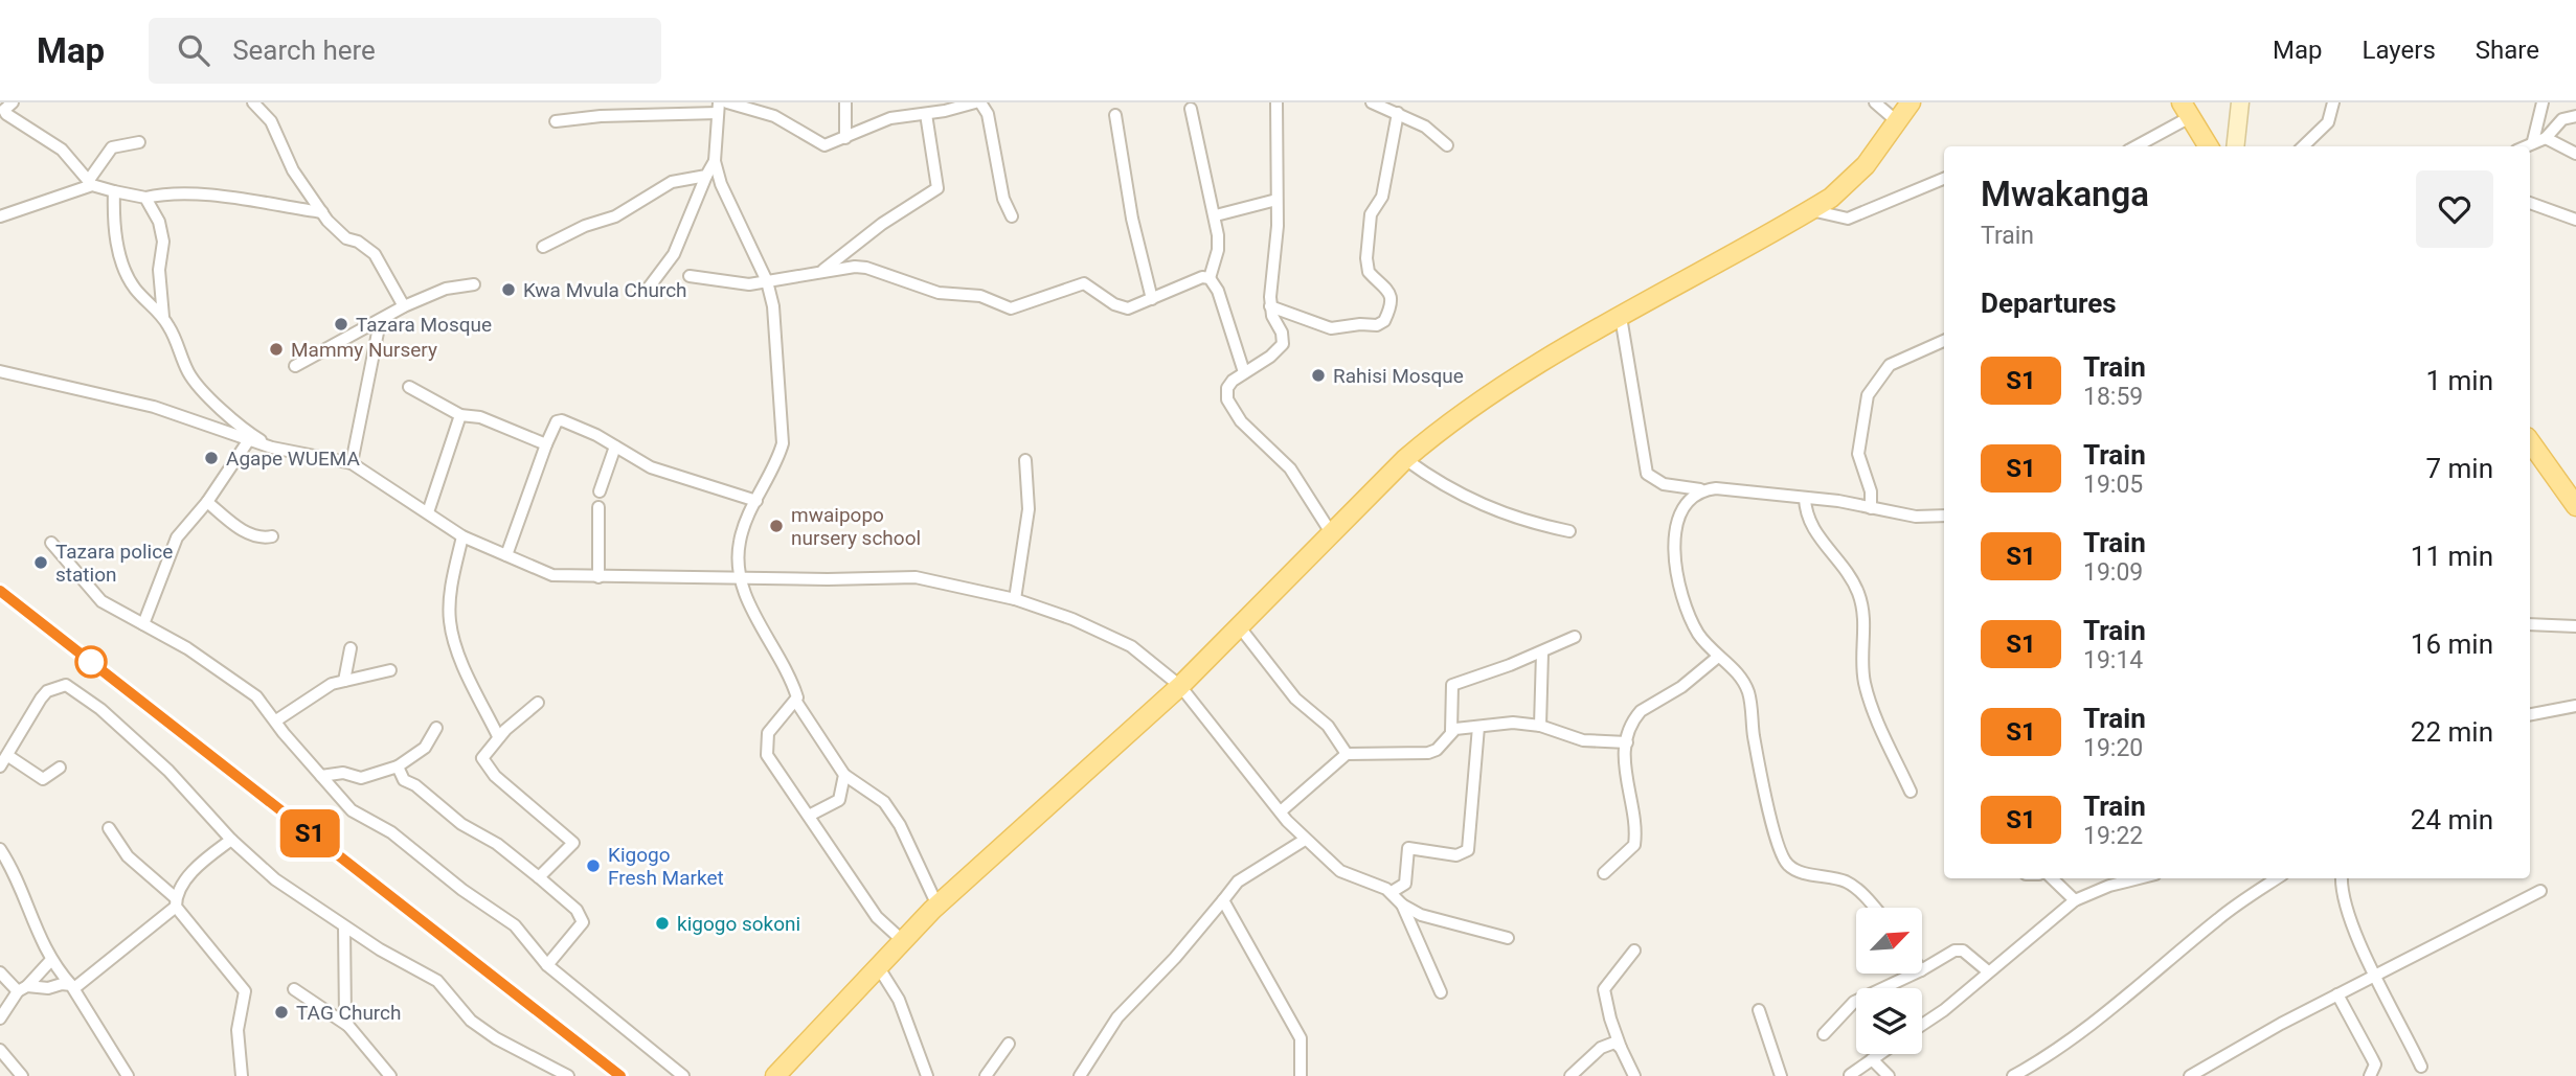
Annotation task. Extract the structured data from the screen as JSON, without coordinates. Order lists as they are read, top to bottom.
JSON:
{
  "places": [
    "Kwa Mvula Church",
    "Tazara Mosque",
    "Mammy Nursery",
    "Rahisi Mosque",
    "Agape WUEMA",
    "mwaipopo nursery school",
    "Tazara police station",
    "Kigogo Fresh Market",
    "kigogo sokoni",
    "TAG Church"
  ],
  "north": "top right",
  "page": {
    "header": "Map",
    "search": "Search here",
    "nav": ["Map", "Layers", "Share"],
    "on_map": "S1",
    "heading": [
      ["Mwakanga", "Train"],
      "Departures"
    ],
    "list": [
      {
        "mark": "S1",
        "name": "Train",
        "note": "18:59",
        "value": "1 min"
      },
      {
        "mark": "S1",
        "name": "Train",
        "note": "19:05",
        "value": "7 min"
      },
      {
        "mark": "S1",
        "name": "Train",
        "note": "19:09",
        "value": "11 min"
      },
      {
        "mark": "S1",
        "name": "Train",
        "note": "19:14",
        "value": "16 min"
      },
      {
        "mark": "S1",
        "name": "Train",
        "note": "19:20",
        "value": "22 min"
      },
      {
        "mark": "S1",
        "name": "Train",
        "note": "19:22",
        "value": "24 min"
      }
    ]
  }
}
